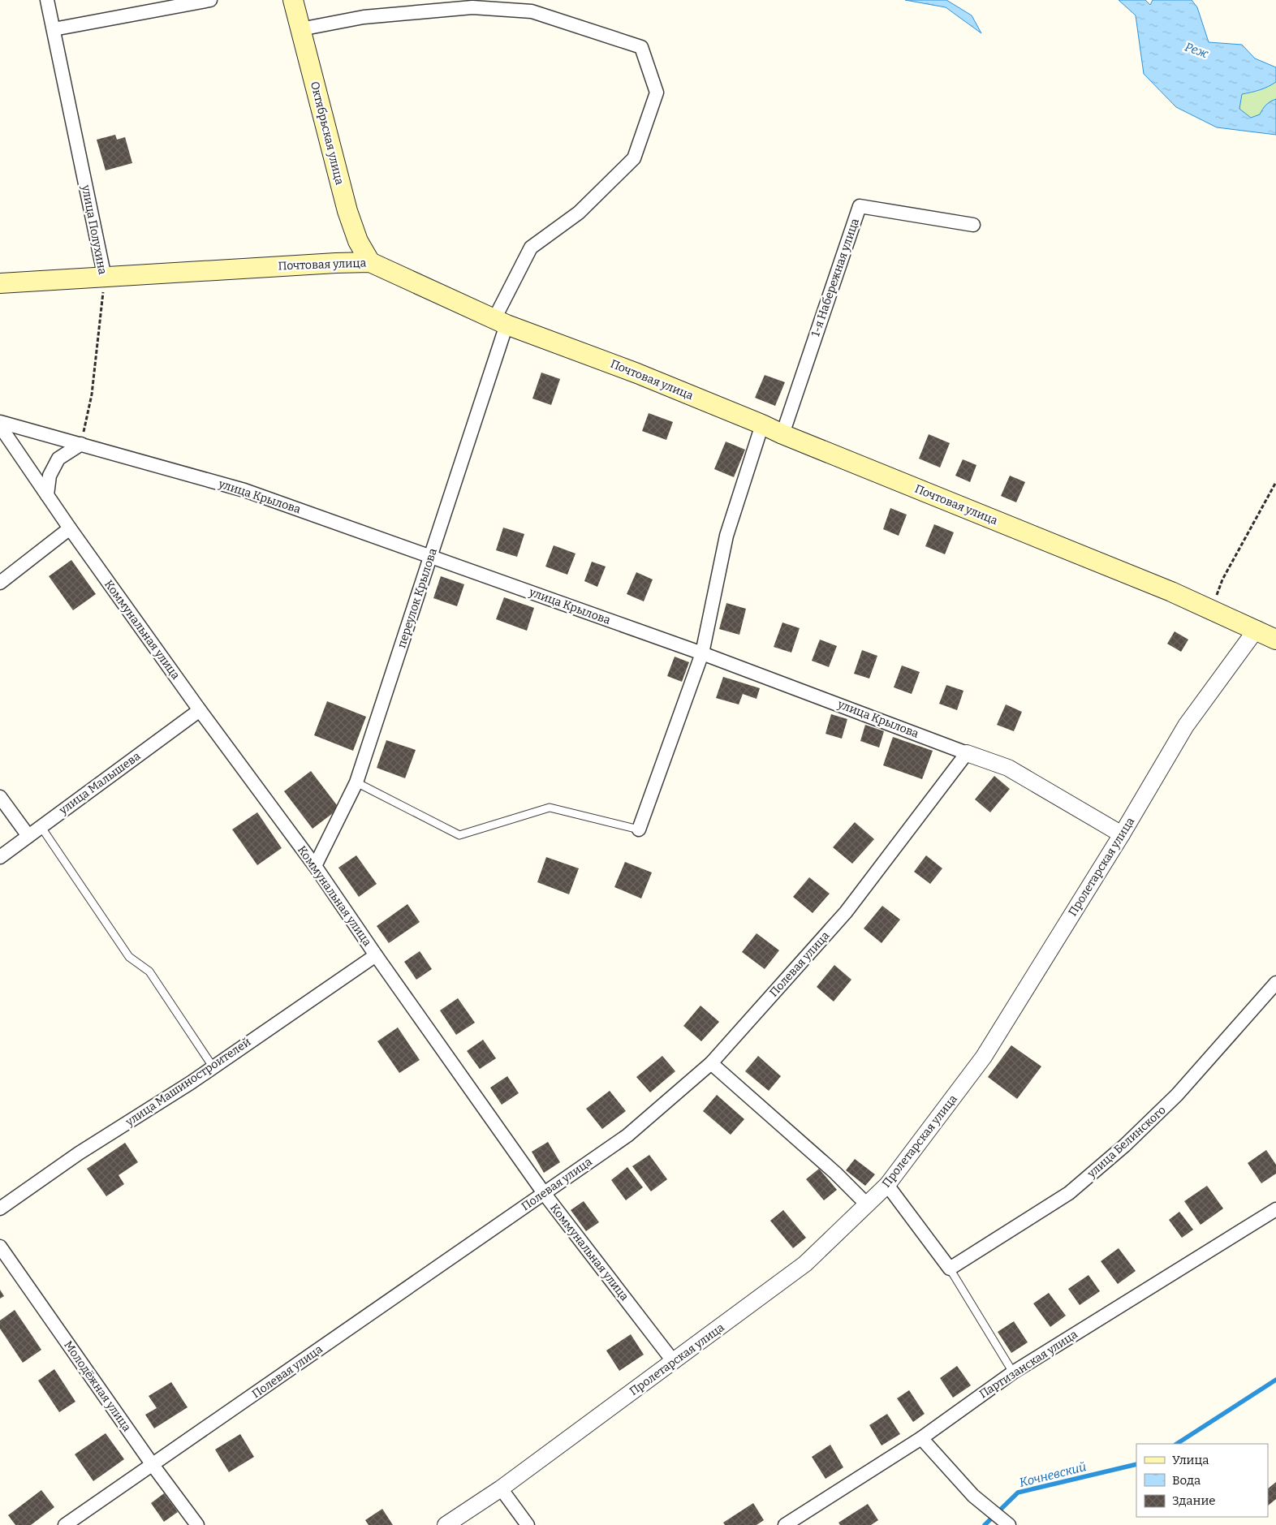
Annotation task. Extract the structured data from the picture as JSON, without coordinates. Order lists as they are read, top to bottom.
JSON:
{
  "streets": {
    "main road": ["Октябрьская улица", "Почтовая улица"],
    "street": [
      "улица Полухина",
      "1-я Набережная улица",
      "улица Крылова",
      "переулок Крылова",
      "Коммунальная улица",
      "улица Малышева",
      "Пролетарская улица",
      "Полевая улица",
      "улица Машиностроителей",
      "улица Белинского",
      "Партизанская улица",
      "Молодёжная улица"
    ]
  },
  "crossings": [
    ["Октябрьская улица", "Почтовая улица"],
    ["Октябрьская улица", "переулок Крылова"],
    ["улица Полухина", "Почтовая улица"],
    ["улица Полухина", "улица Крылова"],
    ["Почтовая улица", "1-я Набережная улица"],
    ["Почтовая улица", "переулок Крылова"],
    ["Почтовая улица", "Пролетарская улица"],
    ["улица Крылова", "переулок Крылова"],
    ["улица Крылова", "Пролетарская улица"],
    ["улица Крылова", "Полевая улица"],
    ["переулок Крылова", "Коммунальная улица"],
    ["Коммунальная улица", "улица Малышева"],
    ["Коммунальная улица", "Пролетарская улица"],
    ["Коммунальная улица", "Полевая улица"],
    ["Коммунальная улица", "улица Машиностроителей"],
    ["Полевая улица", "Молодёжная улица"]
  ],
  "water": ["Реж", "Кочневский"],
  "legend": ["Улица", "Вода", "Здание"]
}
